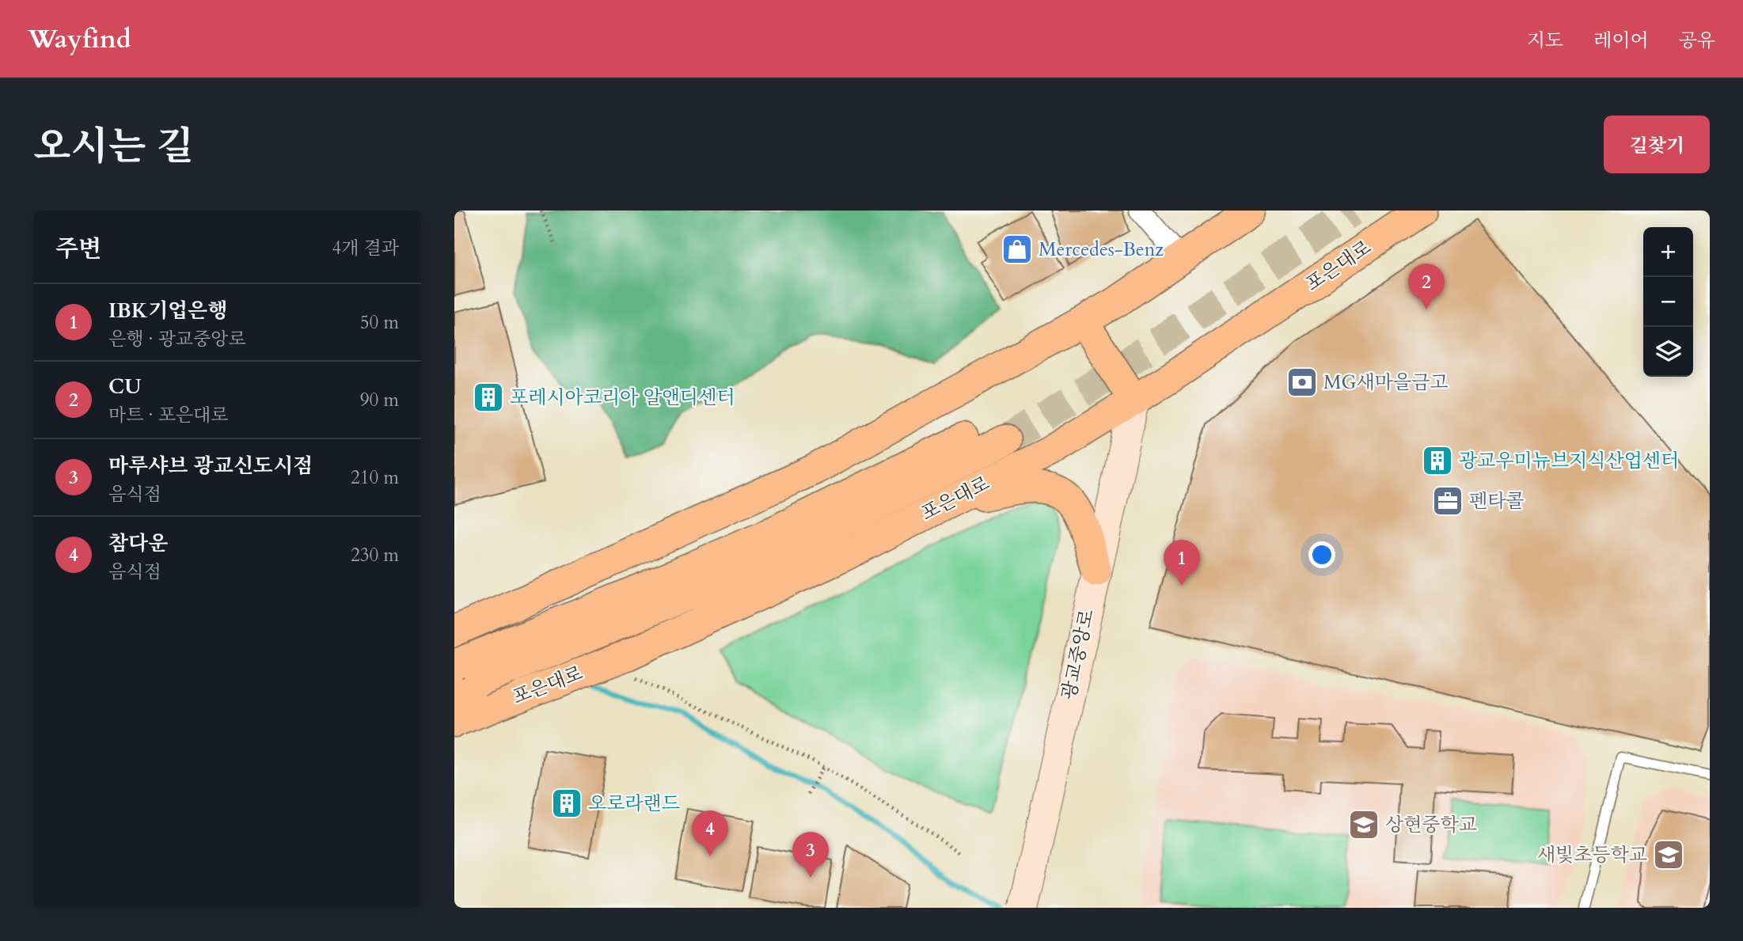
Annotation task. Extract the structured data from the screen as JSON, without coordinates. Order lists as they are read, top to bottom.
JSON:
{
  "streets": {
    "main road": ["포은대로", "광교중앙로"]
  },
  "crossings": [
    ["포은대로", "광교중앙로"]
  ],
  "places": {
    "shop": ["Mercedes-Benz"],
    "bank": ["MG새마을금고"],
    "building": ["포레시아코리아 알앤디센터", "광교우미뉴브지식산업센터", "오로라랜드"],
    "office": ["펜타콜"],
    "school or university": ["상현중학교", "새빛초등학교"]
  },
  "page": {
    "header": "Wayfind",
    "nav": ["지도", "레이어", "공유"],
    "title": "오시는 길",
    "buttons": "길찾기",
    "heading": ["주변", "4개 결과"],
    "map_buttons": ["+", "−"],
    "pins": [
      "2",
      "1",
      "4",
      "3"
    ],
    "list": [
      {
        "mark": "1",
        "name": "IBK기업은행",
        "note": "은행 · 광교중앙로",
        "value": "50 m"
      },
      {
        "mark": "2",
        "name": "CU",
        "note": "마트 · 포은대로",
        "value": "90 m"
      },
      {
        "mark": "3",
        "name": "마루샤브 광교신도시점",
        "note": "음식점",
        "value": "210 m"
      },
      {
        "mark": "4",
        "name": "참다운",
        "note": "음식점",
        "value": "230 m"
      }
    ]
  }
}
